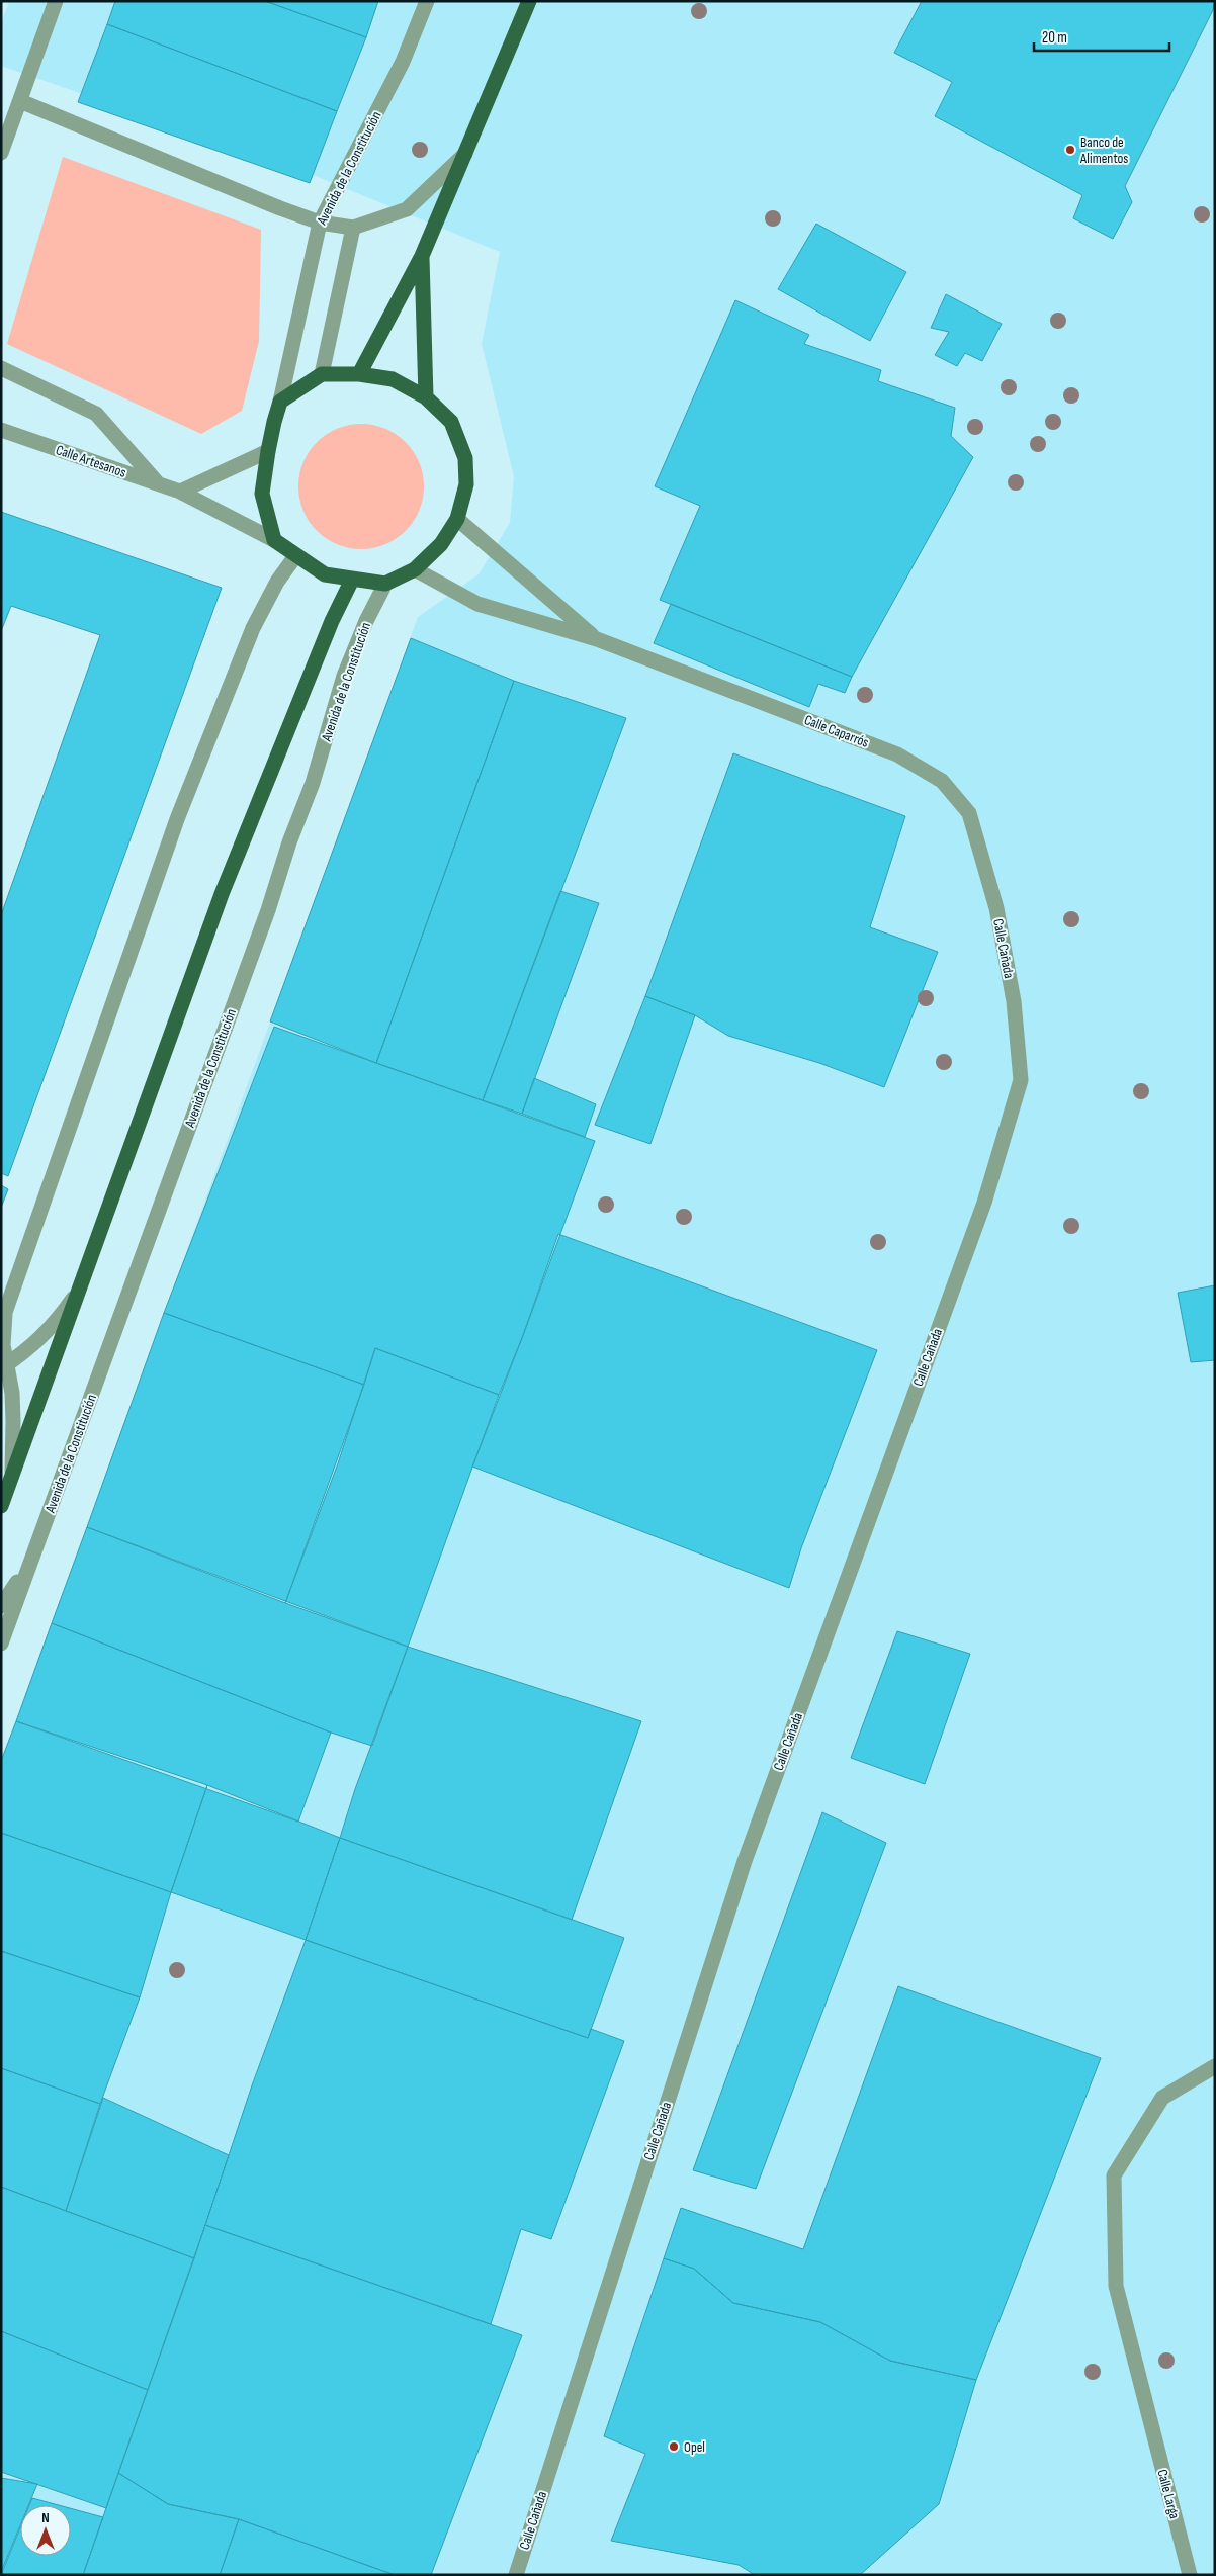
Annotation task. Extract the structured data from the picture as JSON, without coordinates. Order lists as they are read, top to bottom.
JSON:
{
  "streets": {
    "street": [
      "Avenida de la Constitución",
      "Calle Artesanos",
      "Calle Caparrós",
      "Calle Cañada",
      "Calle Larga"
    ]
  },
  "crossings": [
    ["Calle Caparrós", "Calle Cañada"]
  ],
  "places": ["Banco de Alimentos", "Opel"],
  "scale_bar": "20 m",
  "north": "top"
}
